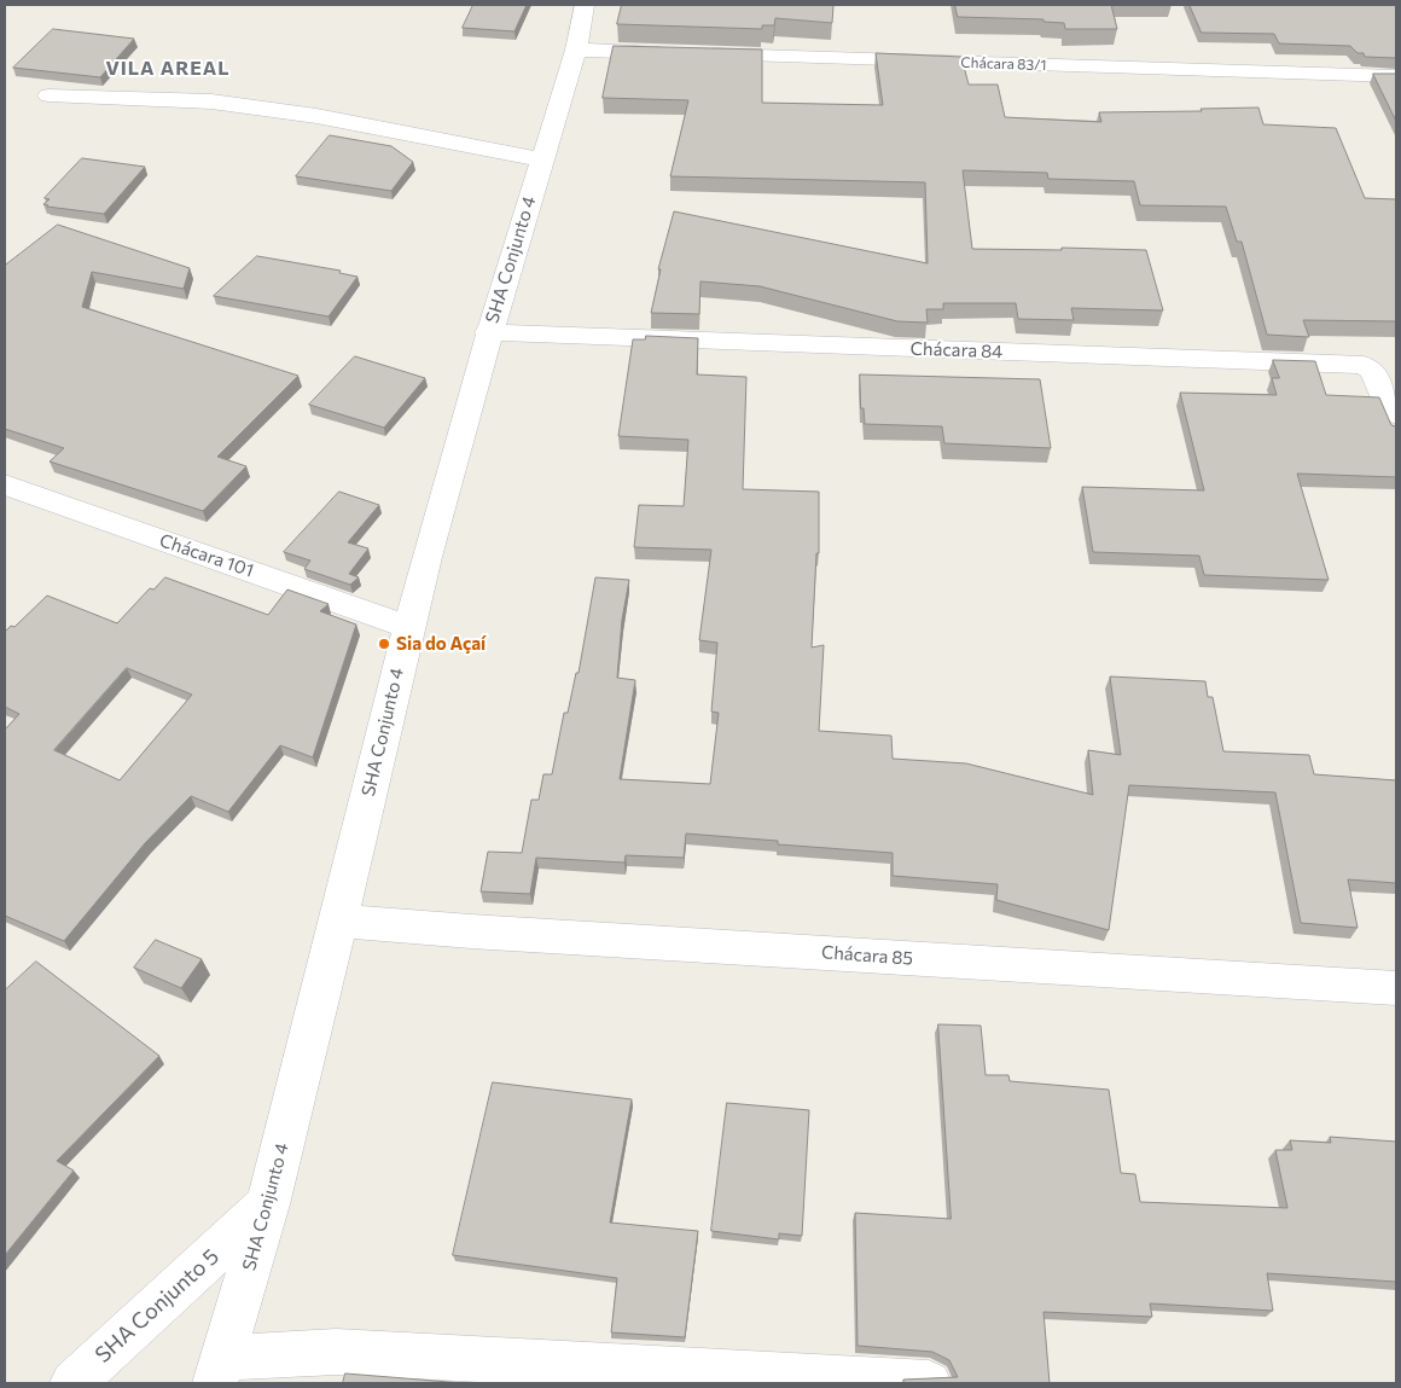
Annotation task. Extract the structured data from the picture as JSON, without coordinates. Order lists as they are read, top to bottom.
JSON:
{
  "streets": {
    "street": [
      "Chácara 83/1",
      "SHA Conjunto 4",
      "Chácara 84",
      "Chácara 101",
      "Chácara 85",
      "SHA Conjunto 5"
    ]
  },
  "crossings": [
    ["Chácara 83/1", "SHA Conjunto 4"],
    ["SHA Conjunto 4", "Chácara 84"],
    ["SHA Conjunto 4", "Chácara 101"],
    ["SHA Conjunto 4", "Chácara 85"],
    ["SHA Conjunto 4", "SHA Conjunto 5"]
  ],
  "districts": ["VILA AREAL"],
  "places": ["Sia do Açaí"]
}
